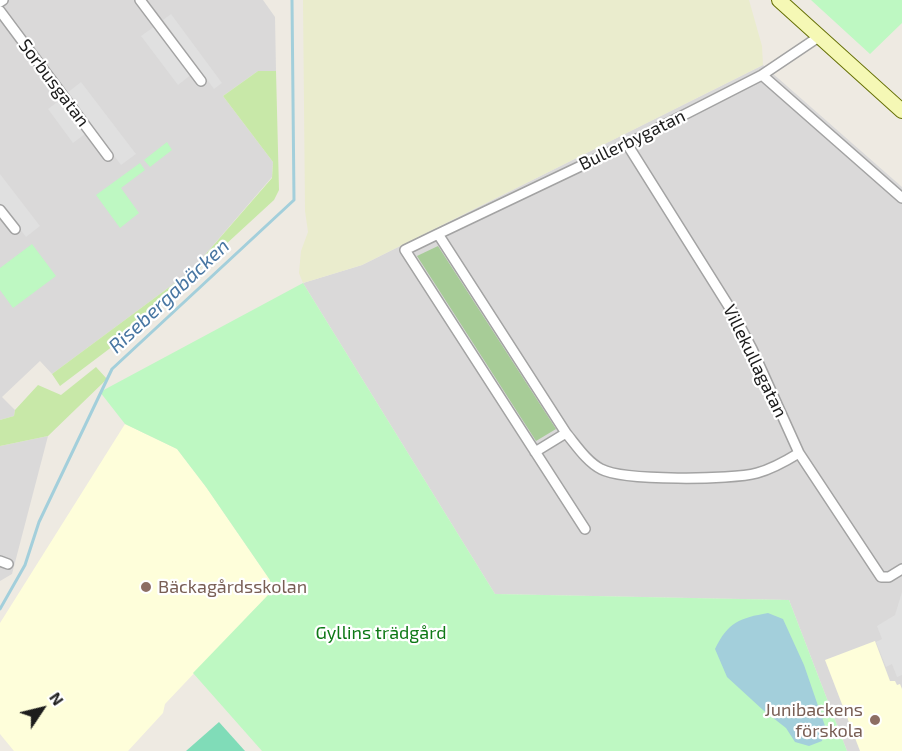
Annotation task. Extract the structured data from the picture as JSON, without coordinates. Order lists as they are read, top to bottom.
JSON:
{
  "streets": {
    "street": ["Sorbusgatan", "Bullerbygatan", "Villekullagatan"]
  },
  "crossings": [
    ["Bullerbygatan", "Villekullagatan"]
  ],
  "water": ["Risebergabäcken"],
  "parks": ["Gyllins trädgård"],
  "places": ["Bäckagårdsskolan", "Junibackens förskola"],
  "north": "top right"
}
